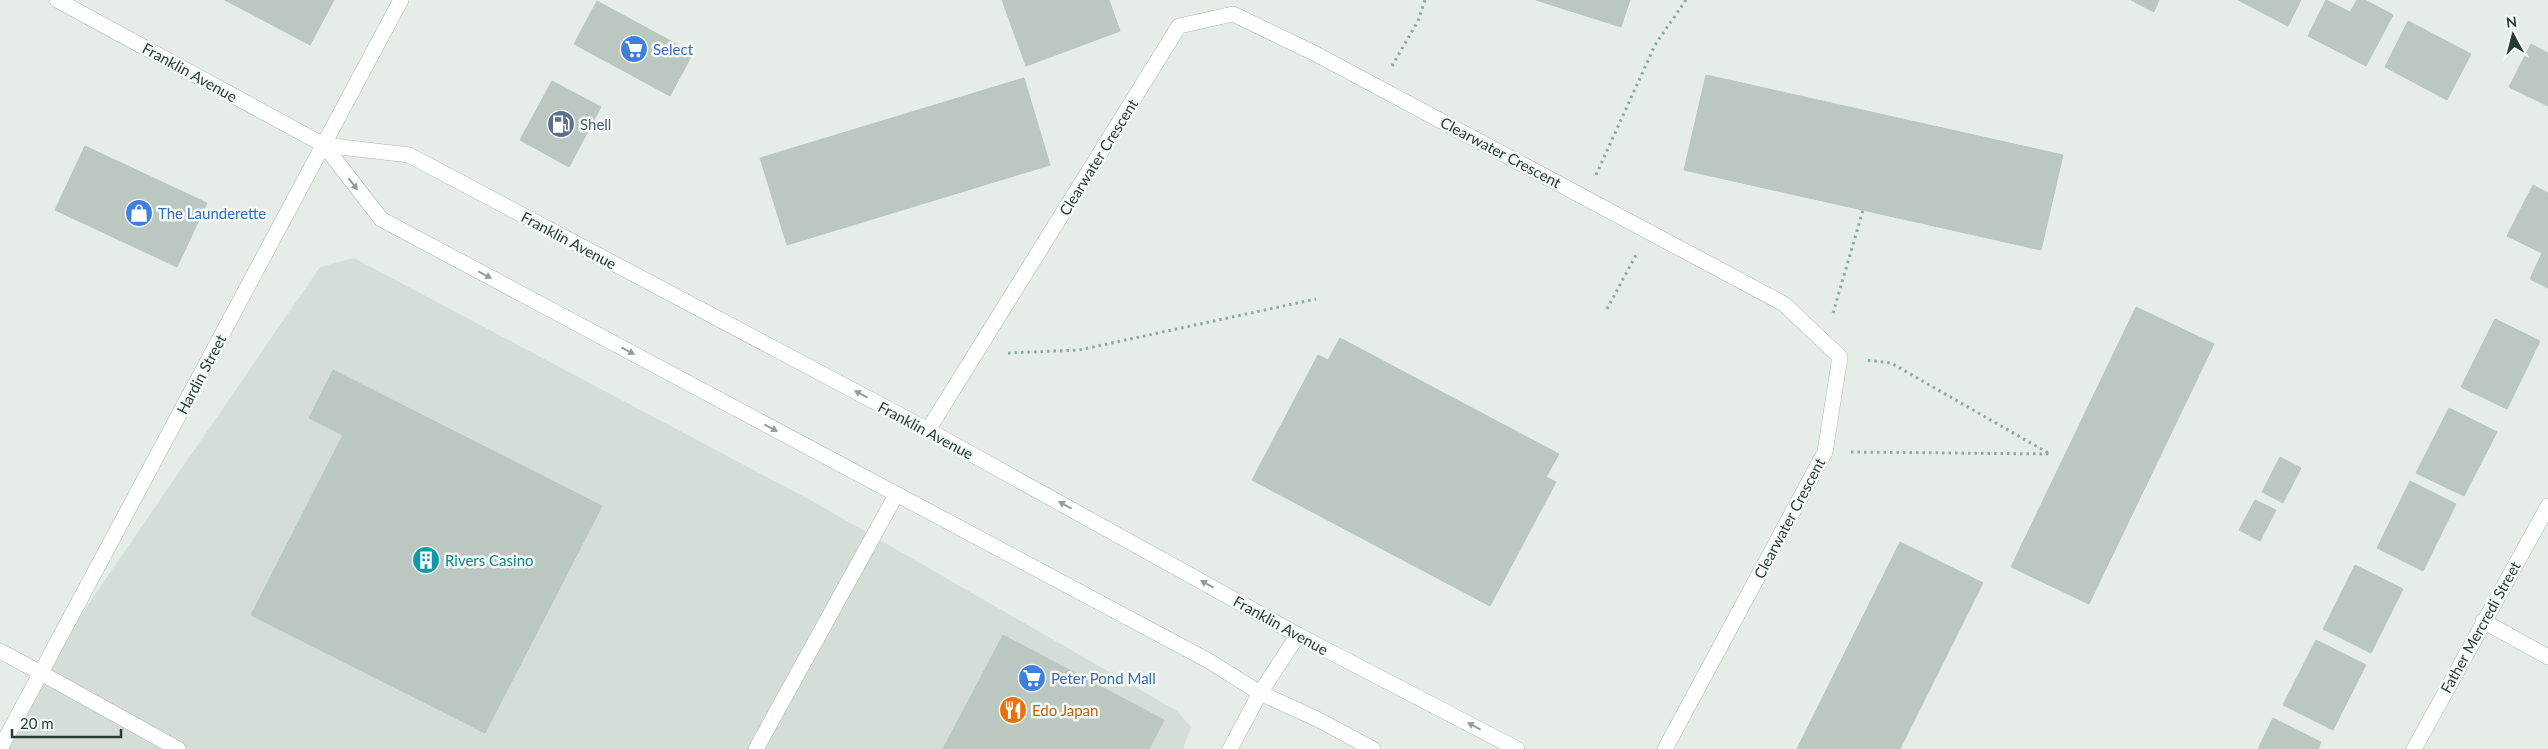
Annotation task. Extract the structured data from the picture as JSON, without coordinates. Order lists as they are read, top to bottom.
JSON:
{
  "streets": {
    "main road": [
      "Franklin Avenue",
      "Clearwater Crescent",
      "Hardin Street",
      "Father Mercredi Street"
    ]
  },
  "crossings": [
    ["Franklin Avenue", "Clearwater Crescent"],
    ["Franklin Avenue", "Hardin Street"]
  ],
  "places": {
    "supermarket": ["Select", "Peter Pond Mall"],
    "fuel station": ["Shell"],
    "shop": ["The Launderette"],
    "building": ["Rivers Casino"],
    "restaurant": ["Edo Japan"]
  },
  "scale_bar": "20 m",
  "north": "top"
}
